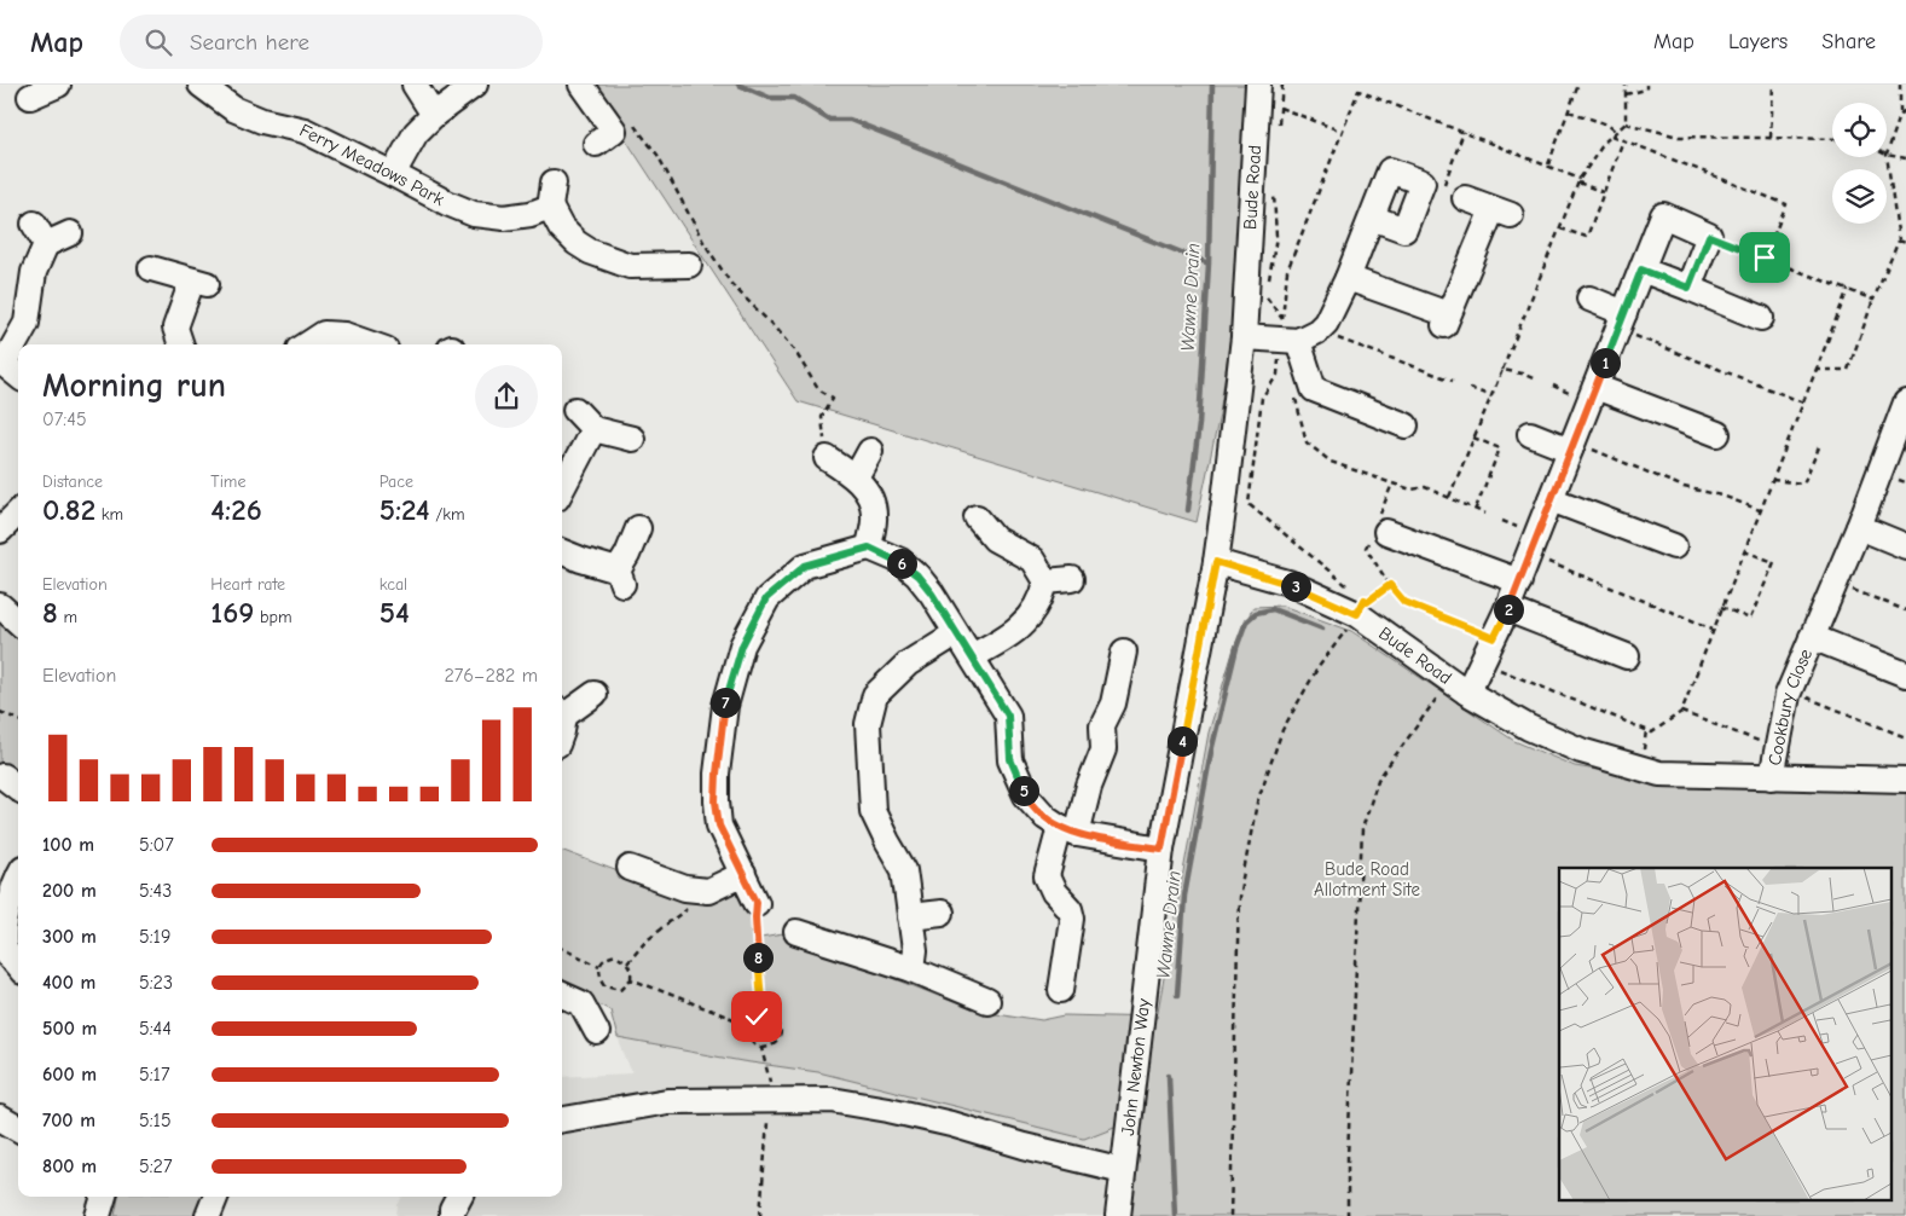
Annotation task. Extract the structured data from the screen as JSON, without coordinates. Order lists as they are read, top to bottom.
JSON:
{
  "streets": {
    "street": [
      "Ferry Meadows Park",
      "Bude Road",
      "Cookbury Close",
      "John Newton Way"
    ]
  },
  "crossings": [
    ["Bude Road", "Cookbury Close"],
    ["Bude Road", "John Newton Way"]
  ],
  "water": ["Wawne Drain"],
  "parks": ["Bude Road Allotment Site"],
  "page": {
    "header": "Map",
    "search": "Search here",
    "nav": ["Map", "Layers", "Share"],
    "heading": ["Morning run", "07:45"],
    "pins": [
      "1",
      "6",
      "3",
      "2",
      "7",
      "4",
      "5",
      "8"
    ],
    "stats": [
      ["Distance", "0.82 km"],
      ["Time", "4:26"],
      ["Pace", "5:24 /km"],
      ["Elevation", "8 m"],
      ["Heart rate", "169 bpm"],
      ["kcal", "54"]
    ],
    "chart": ["Elevation", "276–282 m"],
    "list": [
      {
        "name": "100 m",
        "note": "5:07"
      },
      {
        "name": "200 m",
        "note": "5:43"
      },
      {
        "name": "300 m",
        "note": "5:19"
      },
      {
        "name": "400 m",
        "note": "5:23"
      },
      {
        "name": "500 m",
        "note": "5:44"
      },
      {
        "name": "600 m",
        "note": "5:17"
      },
      {
        "name": "700 m",
        "note": "5:15"
      },
      {
        "name": "800 m",
        "note": "5:27"
      }
    ]
  }
}
